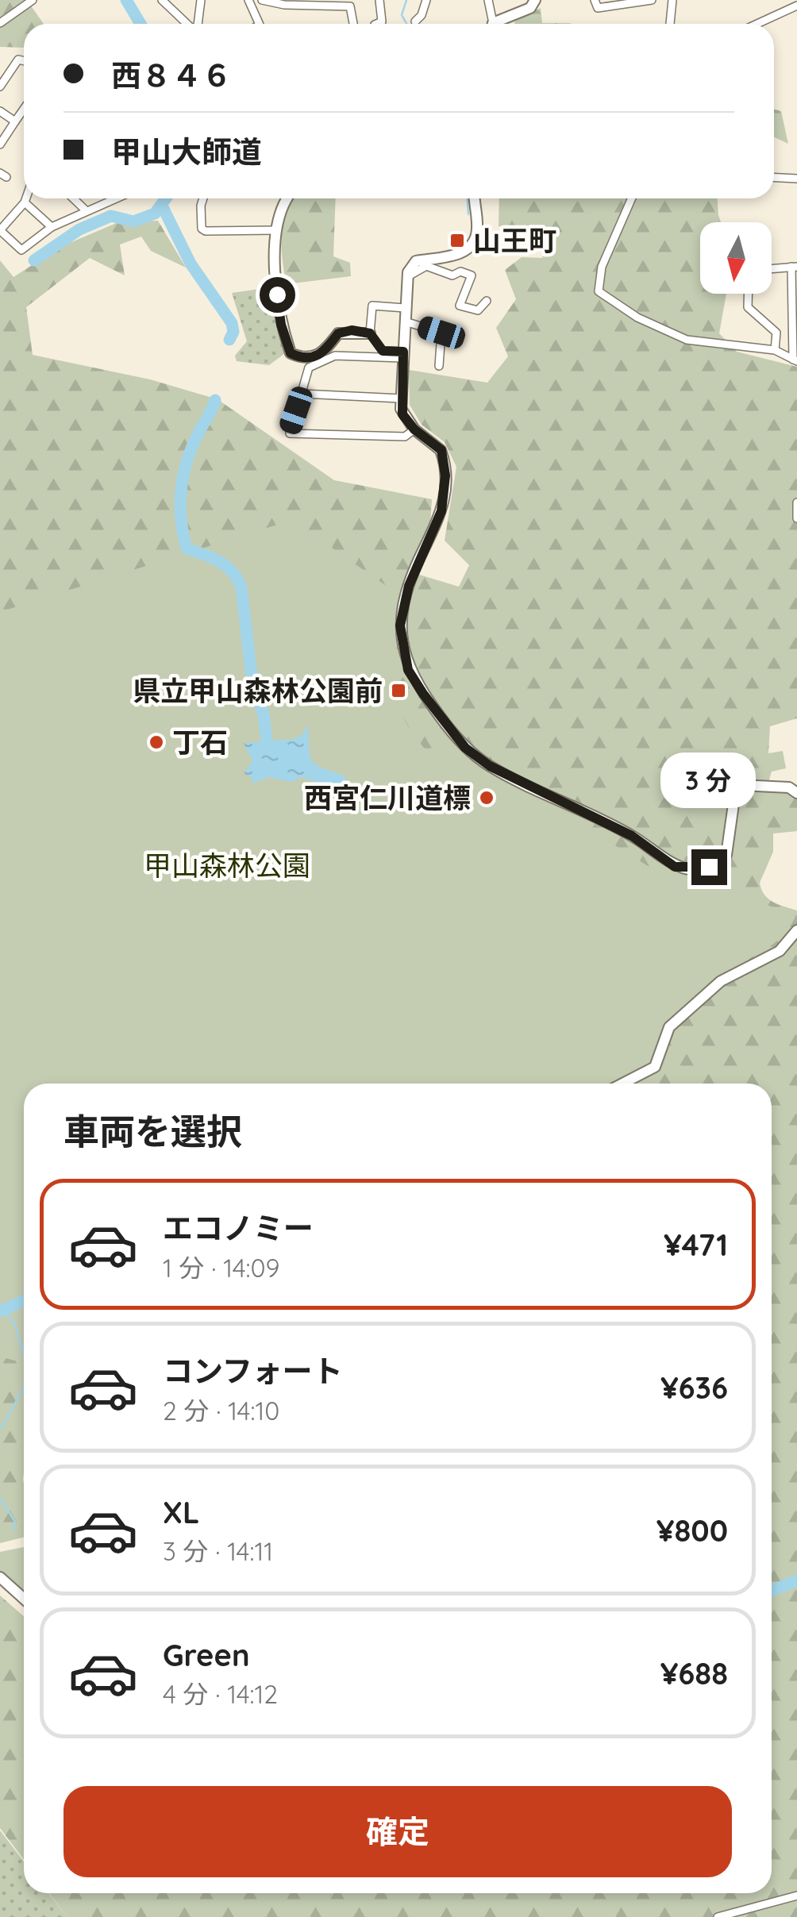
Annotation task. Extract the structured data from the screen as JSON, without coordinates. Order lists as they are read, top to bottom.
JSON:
{
  "parks": ["甲山森林公園"],
  "places": {
    "transit": ["山王町", "県立甲山森林公園前"],
    "other": ["丁石", "西宮仁川道標"]
  },
  "north": "bottom",
  "page": {
    "banner": ["西８４６", "甲山大師道"],
    "bubble": "3 分",
    "heading": "車両を選択",
    "list": [
      {
        "name": "エコノミー",
        "note": "1 分 · 14:09",
        "value": "¥471"
      },
      {
        "name": "コンフォート",
        "note": "2 分 · 14:10",
        "value": "¥636"
      },
      {
        "name": "XL",
        "note": "3 分 · 14:11",
        "value": "¥800"
      },
      {
        "name": "Green",
        "note": "4 分 · 14:12",
        "value": "¥688"
      }
    ],
    "buttons": "確定"
  }
}
